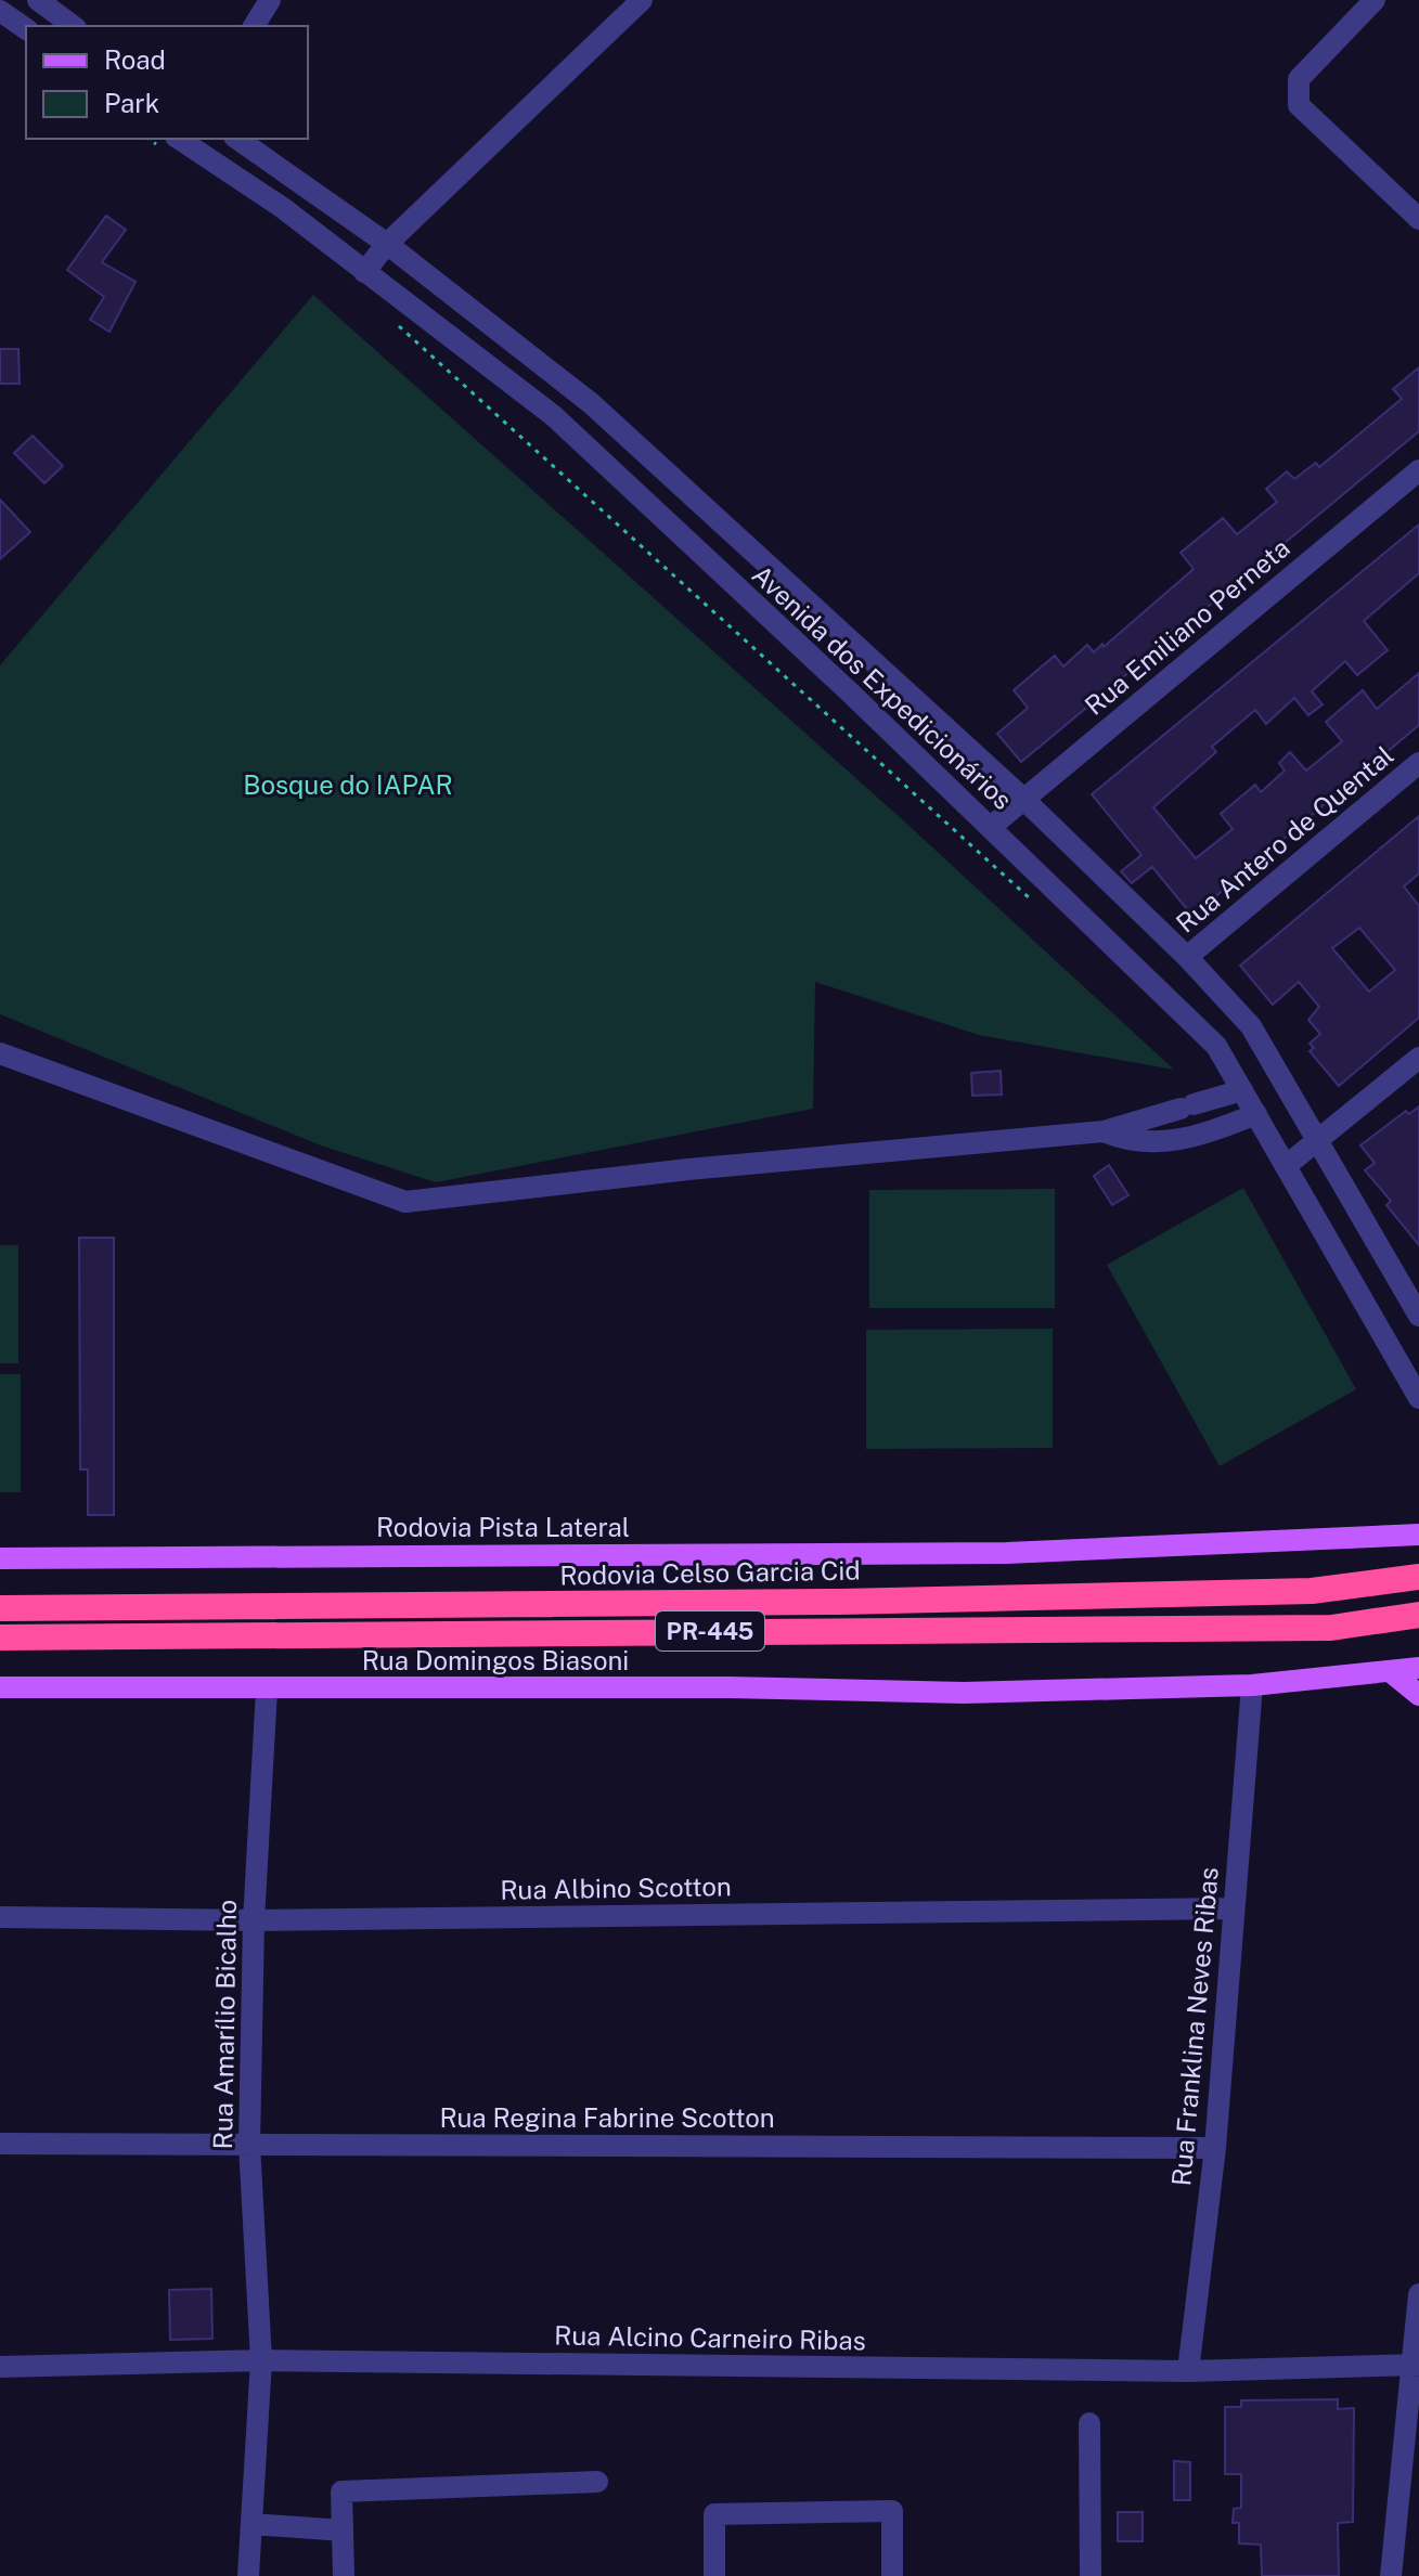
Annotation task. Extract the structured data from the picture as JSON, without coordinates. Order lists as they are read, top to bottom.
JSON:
{
  "streets": {
    "highway": ["Rodovia Celso Garcia Cid", "PR-445"],
    "main road": ["Rodovia Pista Lateral", "Rua Domingos Biasoni"],
    "street": [
      "Rua Emiliano Perneta",
      "Avenida dos Expedicionários",
      "Rua Antero de Quental",
      "Rua Albino Scotton",
      "Rua Amarílio Bicalho",
      "Rua Franklina Neves Ribas",
      "Rua Regina Fabrine Scotton",
      "Rua Alcino Carneiro Ribas"
    ]
  },
  "crossings": [
    ["Rua Emiliano Perneta", "Avenida dos Expedicionários"],
    ["Avenida dos Expedicionários", "Rua Antero de Quental"],
    ["Rua Domingos Biasoni", "Rua Amarílio Bicalho"],
    ["Rua Domingos Biasoni", "Rua Franklina Neves Ribas"],
    ["Rua Albino Scotton", "Rua Amarílio Bicalho"],
    ["Rua Albino Scotton", "Rua Franklina Neves Ribas"],
    ["Rua Amarílio Bicalho", "Rua Regina Fabrine Scotton"],
    ["Rua Amarílio Bicalho", "Rua Alcino Carneiro Ribas"],
    ["Rua Franklina Neves Ribas", "Rua Regina Fabrine Scotton"],
    ["Rua Franklina Neves Ribas", "Rua Alcino Carneiro Ribas"]
  ],
  "parks": ["Bosque do IAPAR"],
  "legend": ["Road", "Park"]
}
